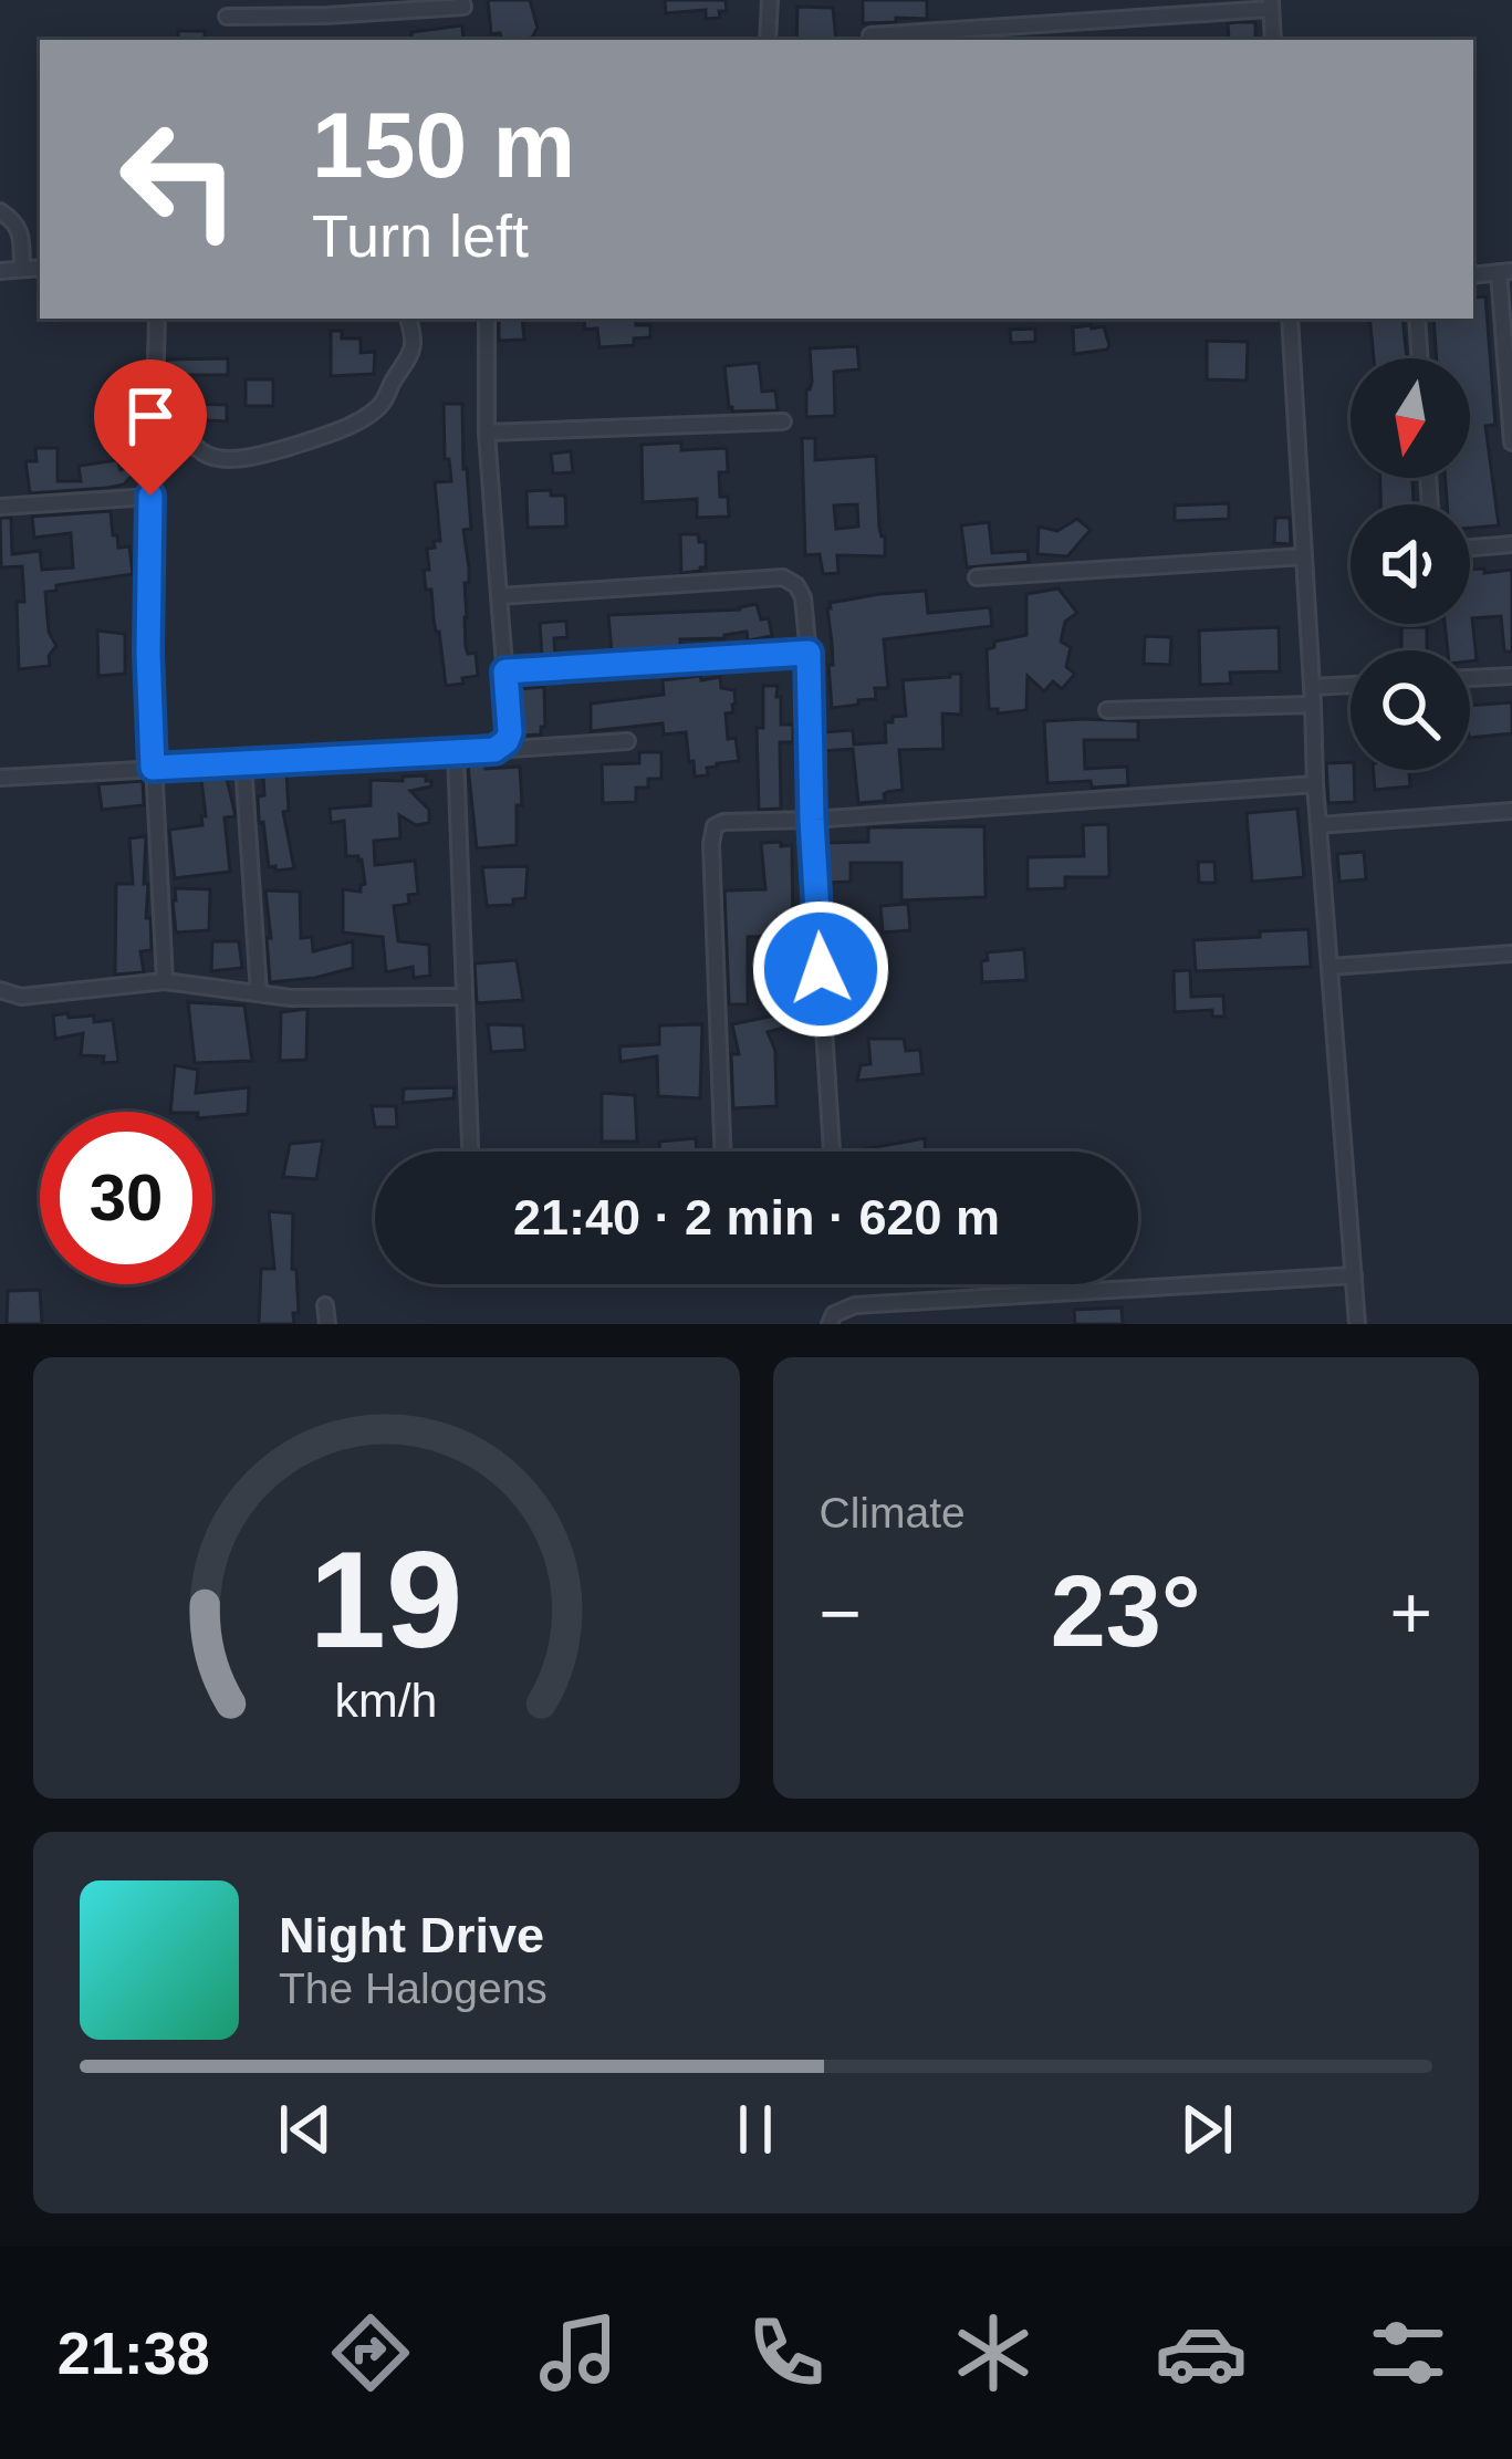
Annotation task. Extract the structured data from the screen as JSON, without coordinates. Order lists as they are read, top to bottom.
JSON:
{
  "north": "bottom",
  "page": {
    "turn": ["150 m", "Turn left"],
    "limit": "30",
    "trip": "21:40 · 2 min · 620 m",
    "tile": "Climate",
    "heat": ["−", "23°", "+"],
    "song": ["Night Drive", "The Halogens"],
    "tabs": "21:38",
    "gauge": ["19", "km/h"]
  }
}
